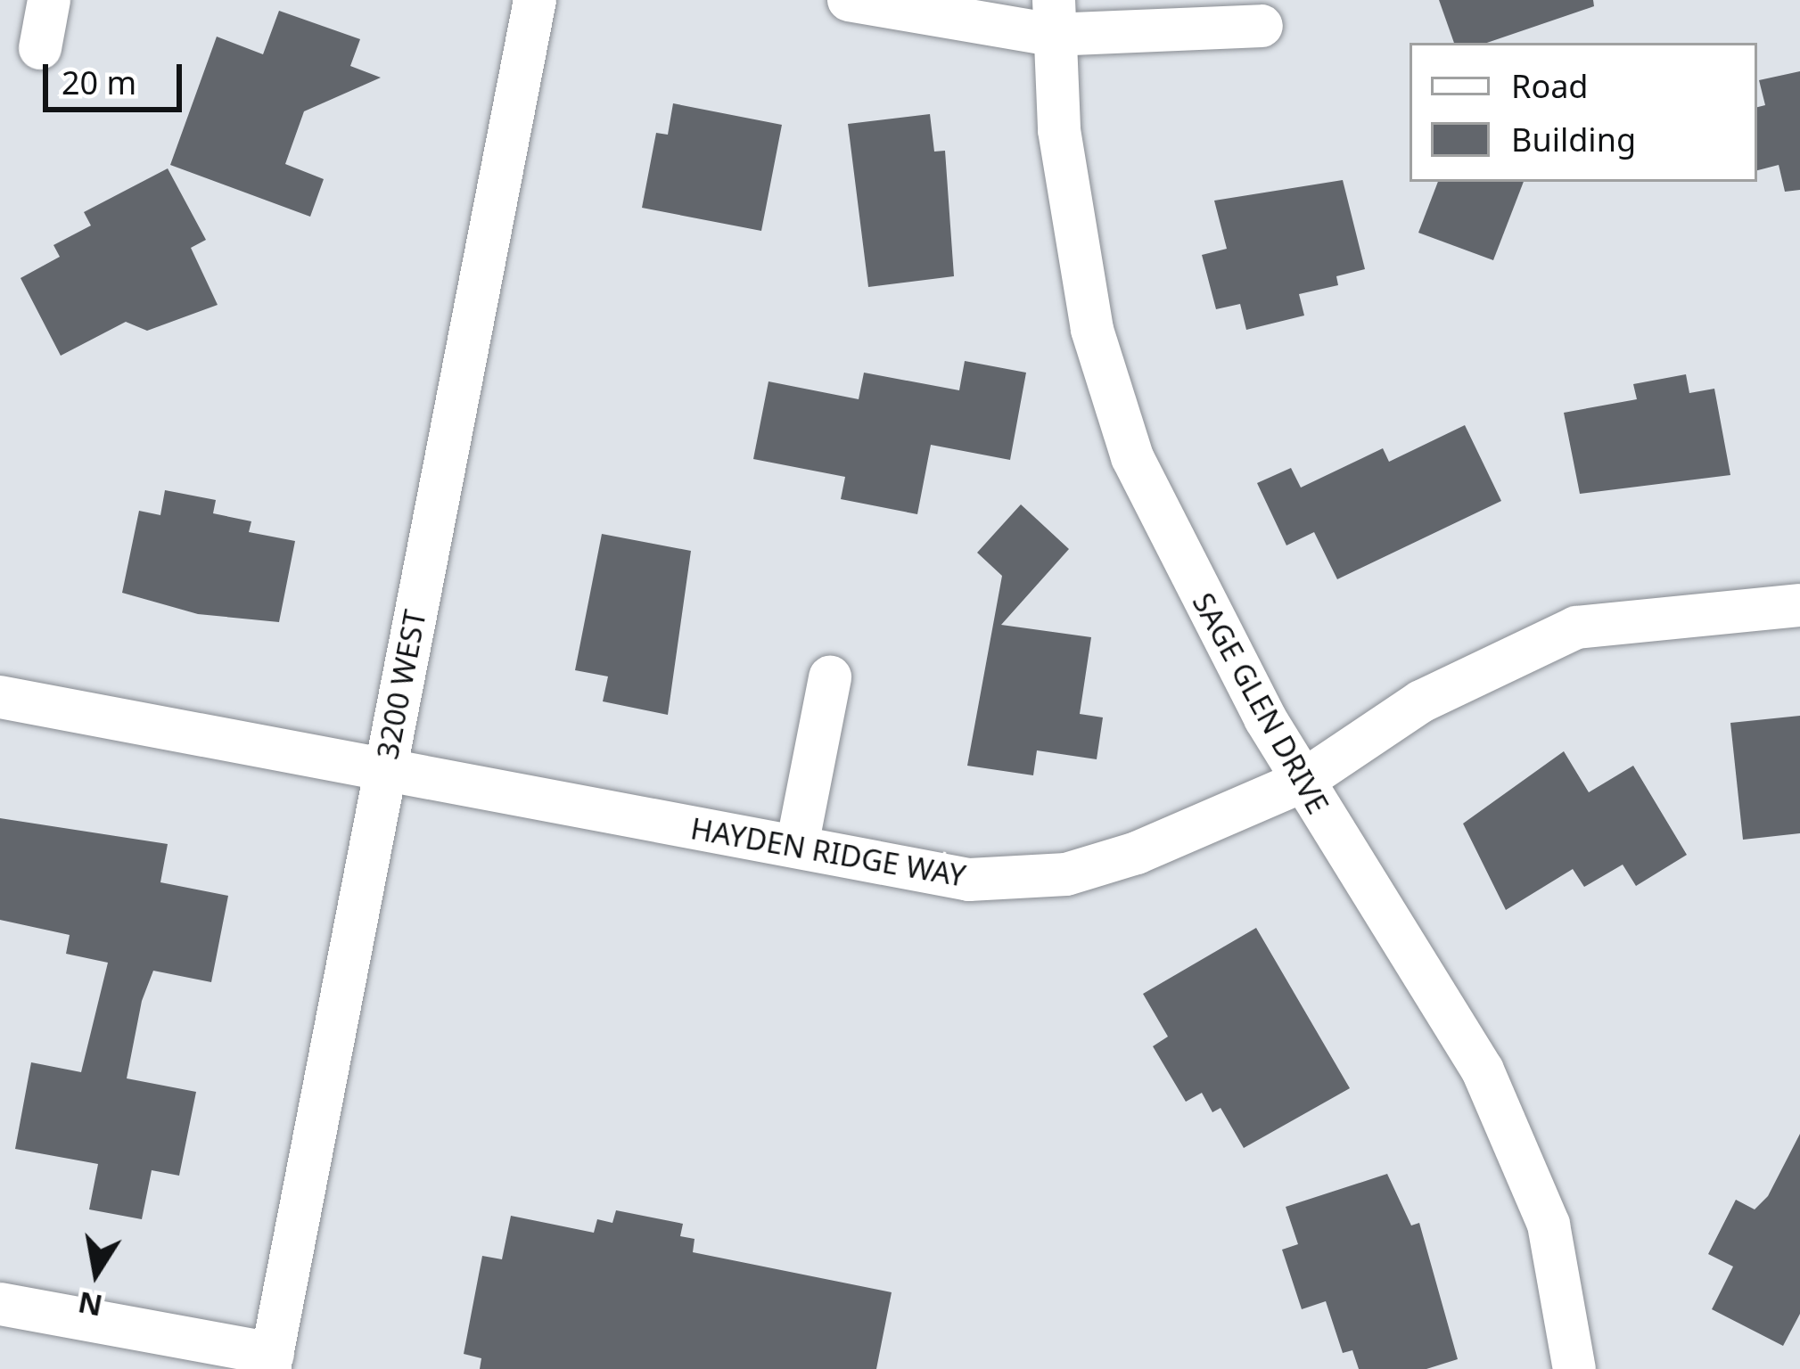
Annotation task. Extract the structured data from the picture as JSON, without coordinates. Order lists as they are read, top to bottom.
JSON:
{
  "streets": {
    "street": ["3200 WEST", "SAGE GLEN DRIVE", "HAYDEN RIDGE WAY"]
  },
  "crossings": [
    ["3200 WEST", "HAYDEN RIDGE WAY"],
    ["SAGE GLEN DRIVE", "HAYDEN RIDGE WAY"]
  ],
  "legend": ["Road", "Building"],
  "scale_bar": "20 m",
  "north": "bottom"
}
